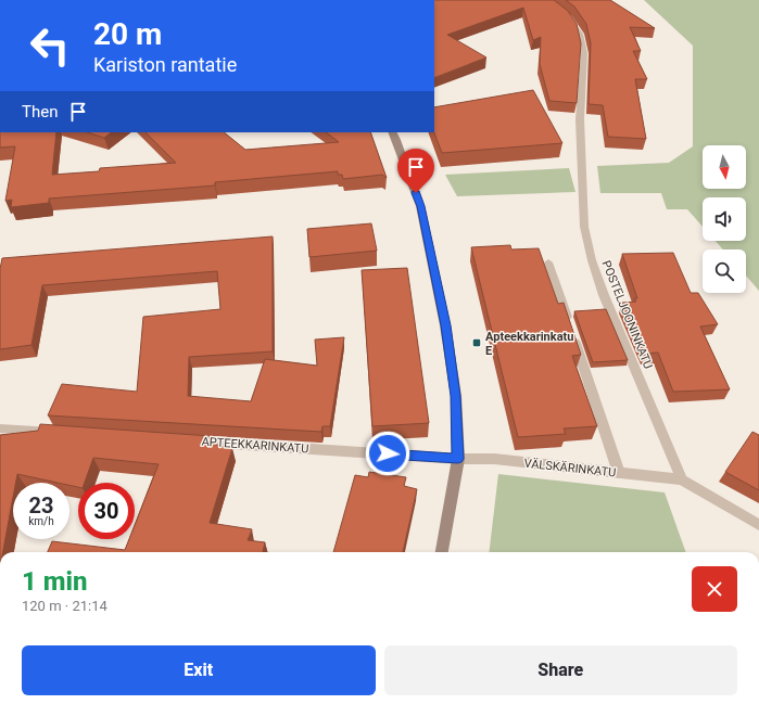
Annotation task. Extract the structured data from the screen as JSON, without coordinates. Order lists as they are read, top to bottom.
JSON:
{
  "streets": {
    "street": ["POSTELJOONINKATU", "APTEEKKARINKATU", "VÄLSKÄRINKATU"]
  },
  "crossings": [
    ["POSTELJOONINKATU", "VÄLSKÄRINKATU"],
    ["APTEEKKARINKATU", "VÄLSKÄRINKATU"]
  ],
  "places": {
    "transit": ["Apteekkarinkatu E"]
  },
  "north": "bottom",
  "page": {
    "turn": ["20 m", "Kariston rantatie"],
    "then": "Then",
    "speed": "23 km/h",
    "limit": "30",
    "heading": ["1 min", "120 m · 21:14"],
    "buttons": ["Exit", "Share"]
  }
}
